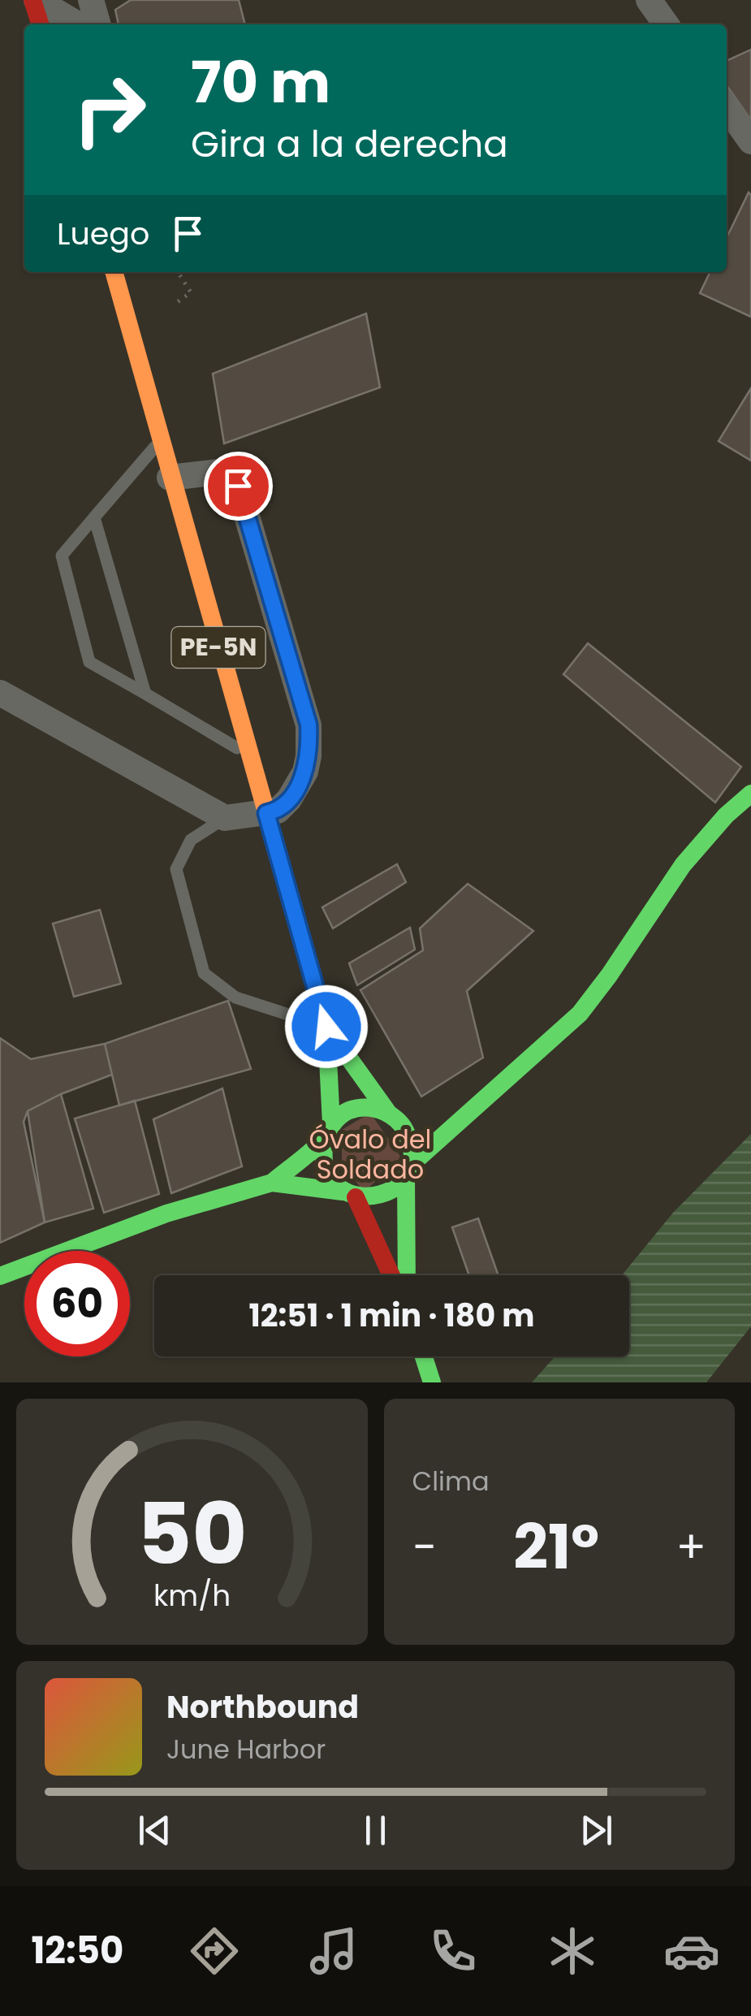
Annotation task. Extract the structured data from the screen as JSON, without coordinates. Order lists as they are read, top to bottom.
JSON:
{
  "streets": {
    "main road": ["PE-5N"]
  },
  "parks": ["Óvalo del Soldado"],
  "page": {
    "turn": ["70 m", "Gira a la derecha"],
    "then": "Luego",
    "limit": "60",
    "trip": "12:51 · 1 min · 180 m",
    "tile": "Clima",
    "heat": ["−", "21°", "+"],
    "song": ["Northbound", "June Harbor"],
    "tabs": "12:50",
    "gauge": ["50", "km/h"]
  }
}
